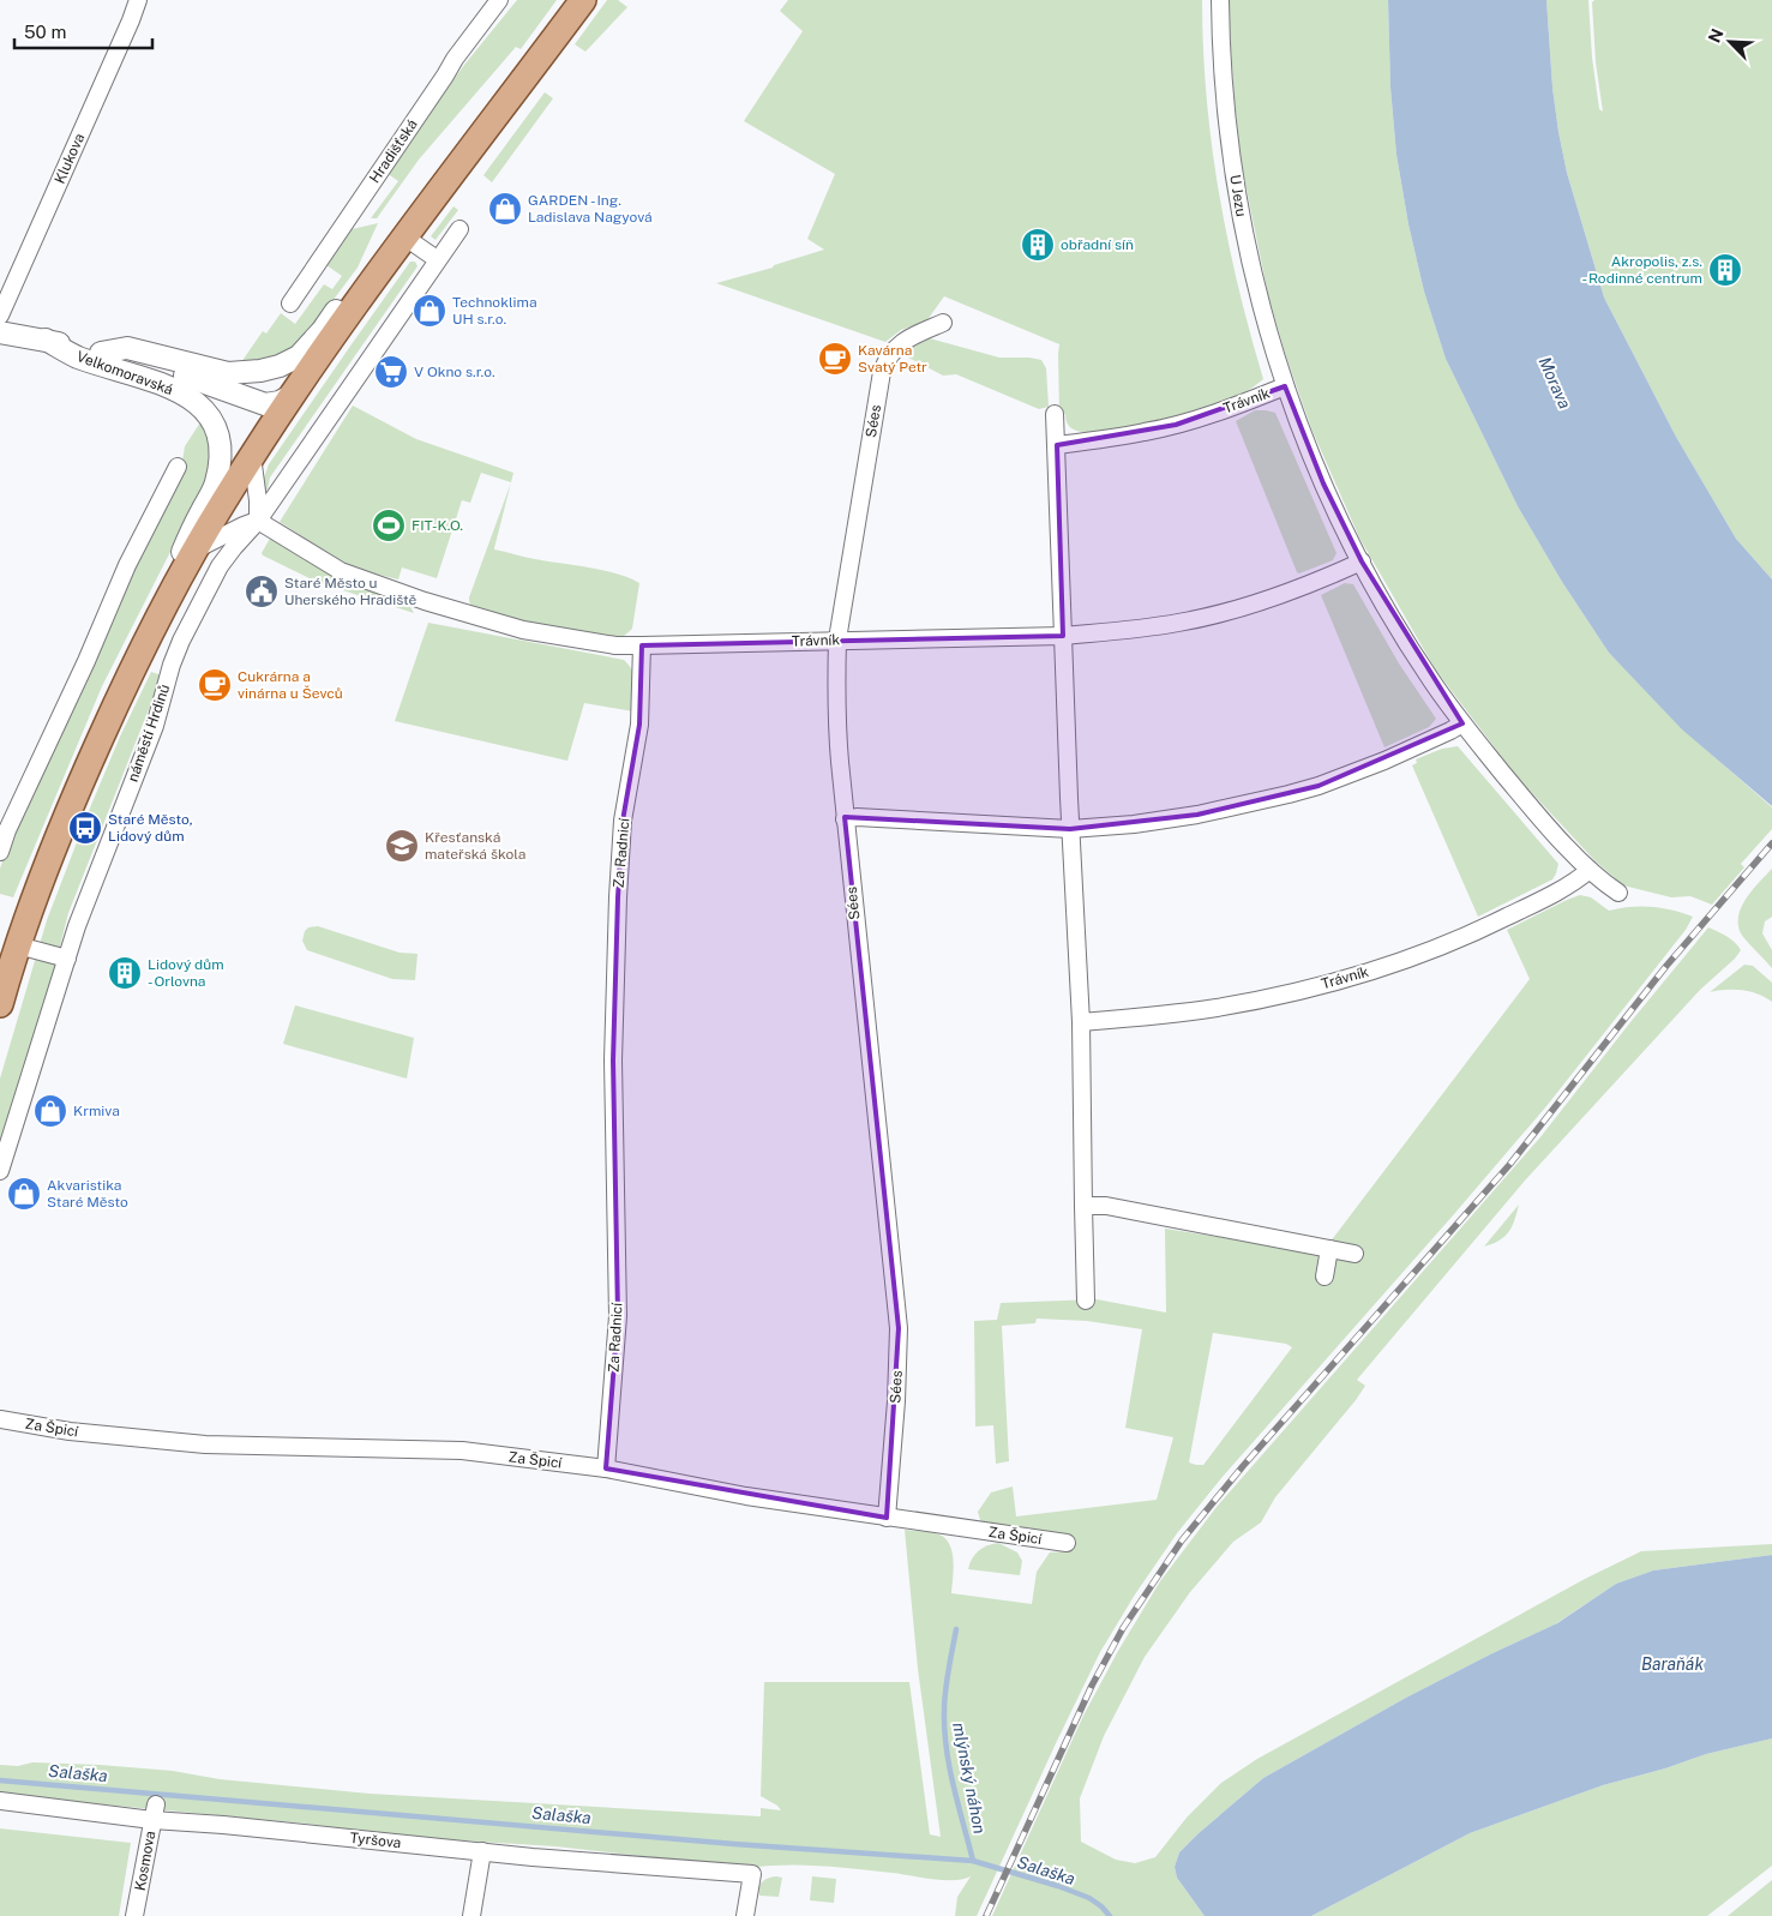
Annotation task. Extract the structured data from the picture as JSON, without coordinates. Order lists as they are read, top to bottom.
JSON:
{
  "streets": {
    "street": [
      "Hradišťská",
      "Klukova",
      "U Jezu",
      "Velkomoravská",
      "Trávník",
      "Sées",
      "náměstí Hrdinů",
      "Za Radnicí",
      "Za Špicí",
      "Tyršova",
      "Kosmova"
    ]
  },
  "crossings": [
    ["U Jezu", "Trávník"],
    ["Trávník", "Sées"],
    ["Trávník", "Za Radnicí"],
    ["Sées", "Za Špicí"],
    ["Za Radnicí", "Za Špicí"],
    ["Tyršova", "Kosmova"]
  ],
  "water": [
    "Morava",
    "Baraňák",
    "Salaška",
    "mlýnský náhon"
  ],
  "places": {
    "shop": [
      "GARDEN - Ing. Ladislava Nagyová",
      "Technoklima UH s.r.o.",
      "Krmiva",
      "Akvaristika Staré Město"
    ],
    "building": ["obřadní síň", "Akropolis, z.s. - Rodinné centrum", "Lidový dům - Orlovna"],
    "cafe": ["Kavárna Svatý Petr", "Cukrárna a vinárna u Ševců"],
    "supermarket": ["V Okno s.r.o."],
    "sports": ["FIT-K.O."],
    "public building": ["Staré Město u Uherského Hradiště"],
    "bus stop": ["Staré Město, Lidový dům"],
    "school or university": ["Křesťanská mateřská škola"]
  },
  "scale_bar": "50 m",
  "north": "top left"
}
